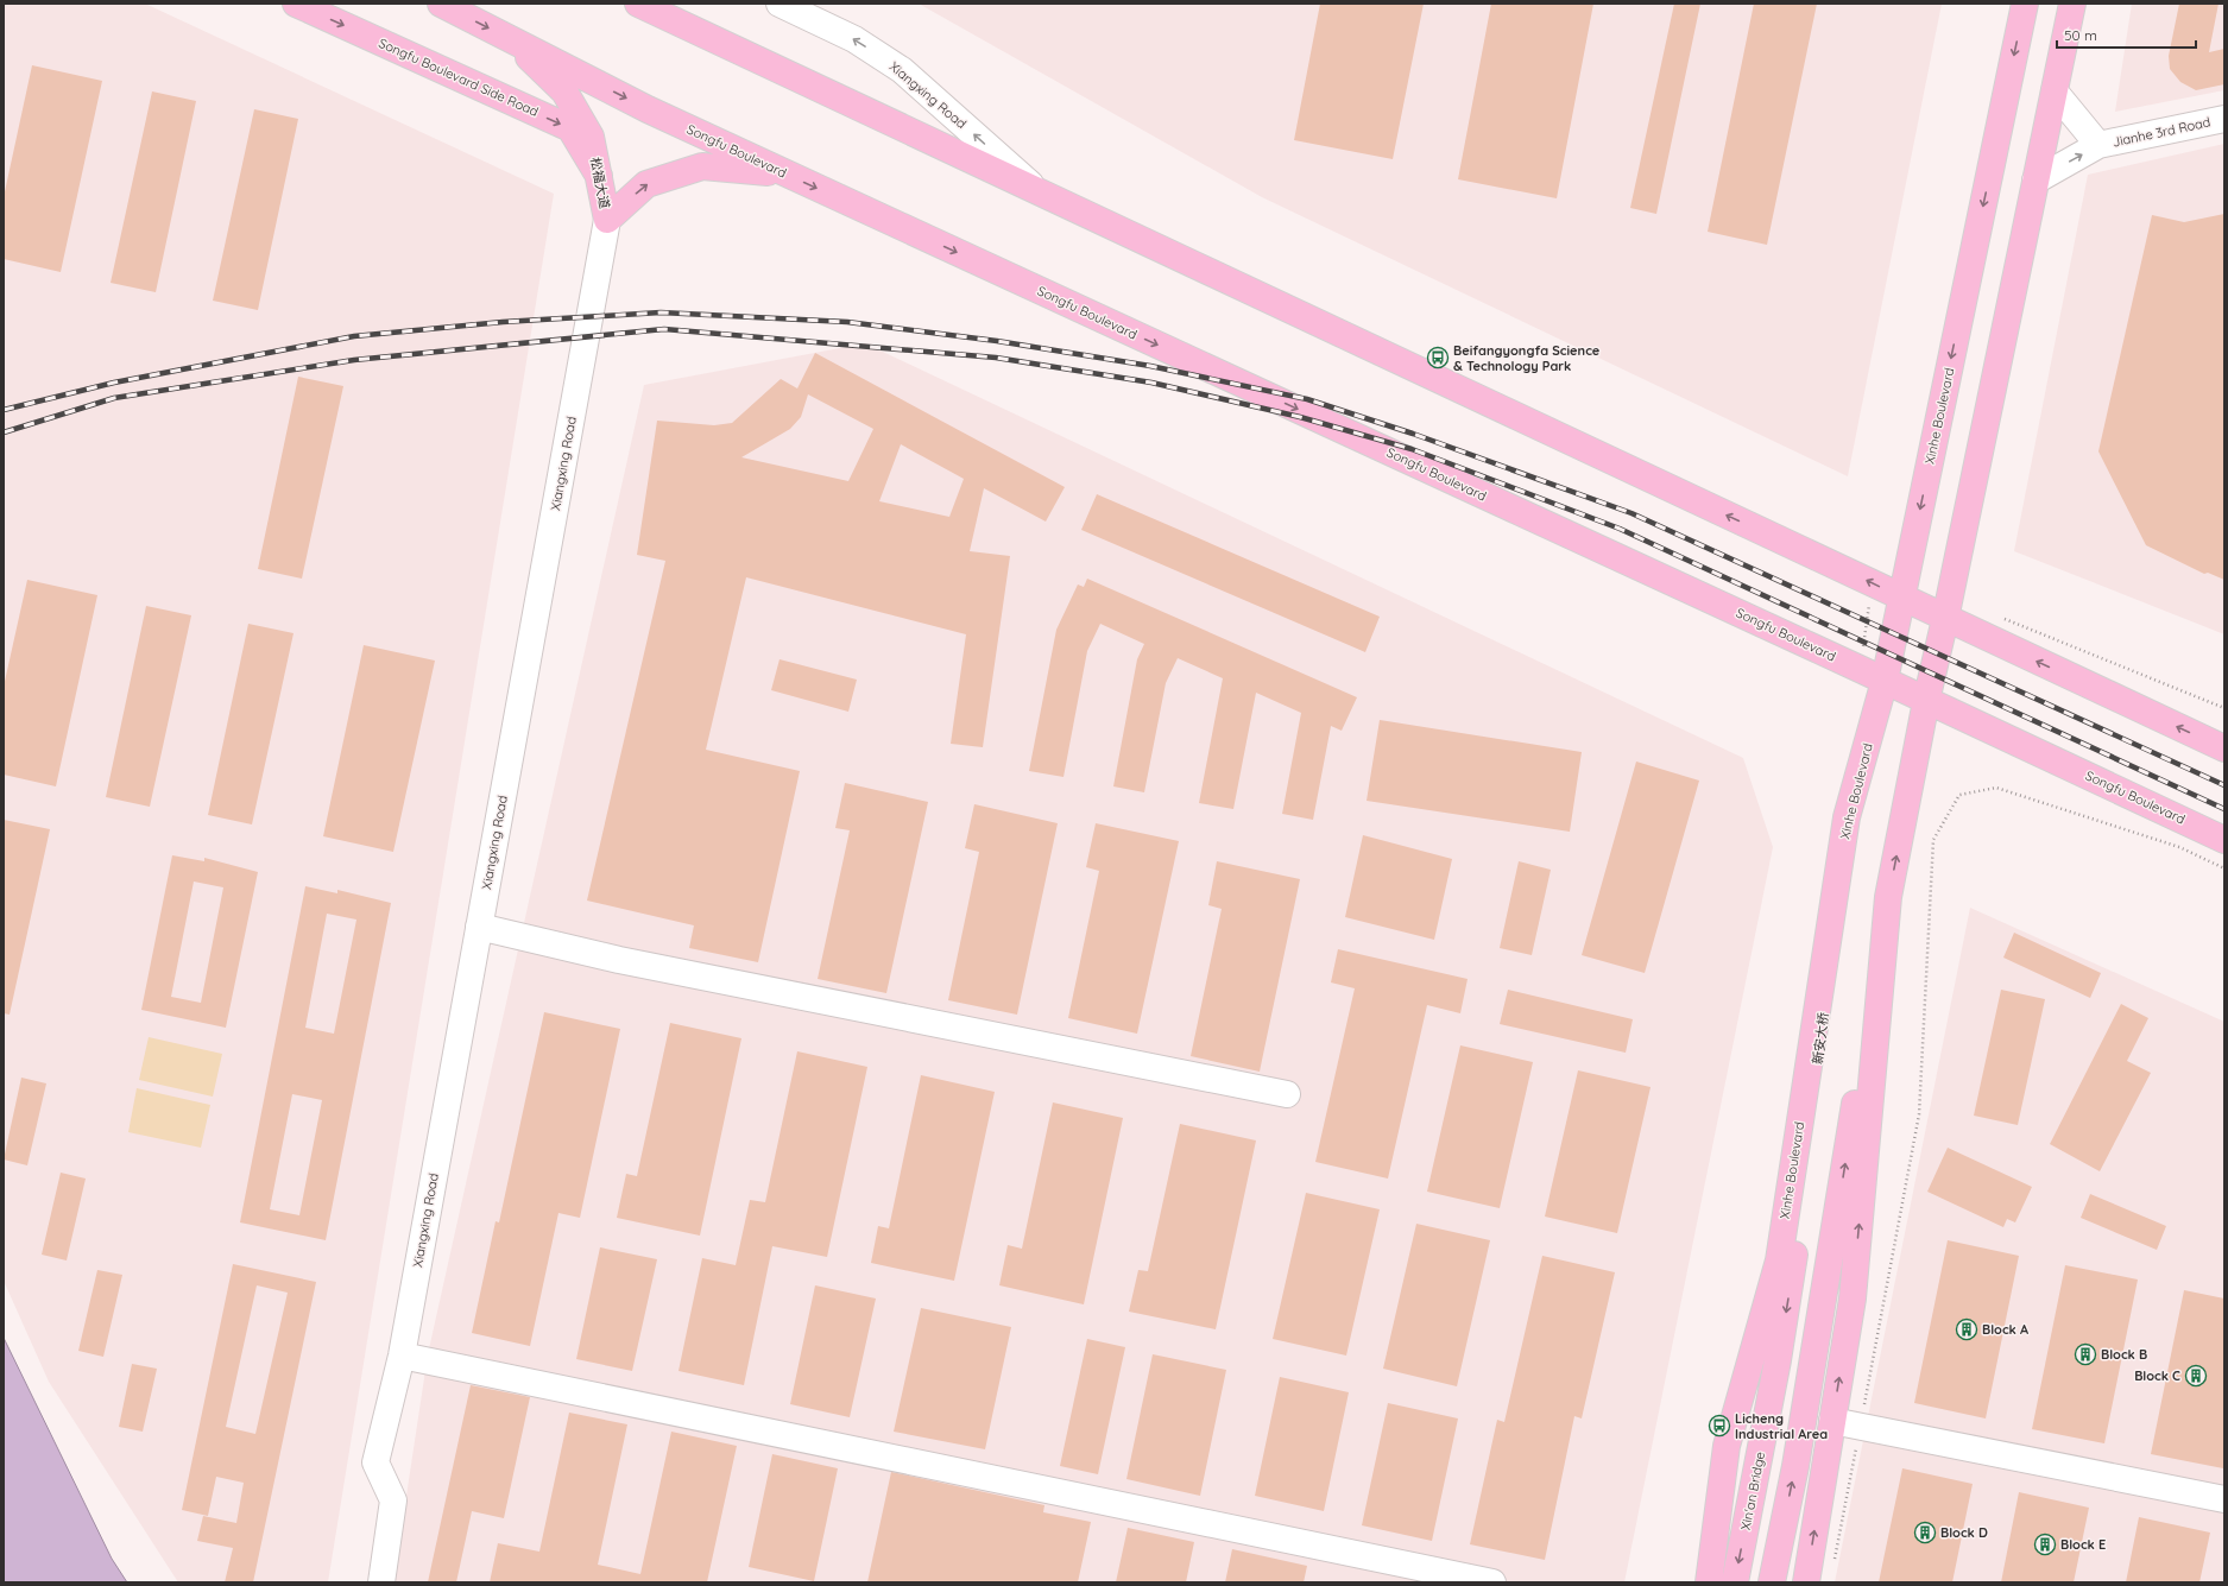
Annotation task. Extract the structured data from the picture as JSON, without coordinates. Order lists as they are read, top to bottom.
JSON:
{
  "streets": {
    "main road": [
      "Songfu Boulevard Side Road",
      "Songfu Boulevard",
      "松福大道",
      "Xinhe Boulevard",
      "新安大桥",
      "Xin'an Bridge"
    ],
    "street": ["Xiangxing Road", "Jianhe 3rd Road"]
  },
  "crossings": [
    ["Songfu Boulevard Side Road", "松福大道"],
    ["Xiangxing Road", "松福大道"],
    ["Songfu Boulevard", "松福大道"],
    ["Songfu Boulevard", "Xinhe Boulevard"],
    ["Xinhe Boulevard", "新安大桥"],
    ["新安大桥", "Xin'an Bridge"]
  ],
  "one_way": ["Jianhe 3rd Road", "松福大道"],
  "places": {
    "bus stop": ["Beifangyongfa Science & Technology Park", "Licheng Industrial Area"],
    "building": [
      "Block A",
      "Block B",
      "Block C",
      "Block D",
      "Block E"
    ]
  },
  "scale_bar": "50 m"
}
